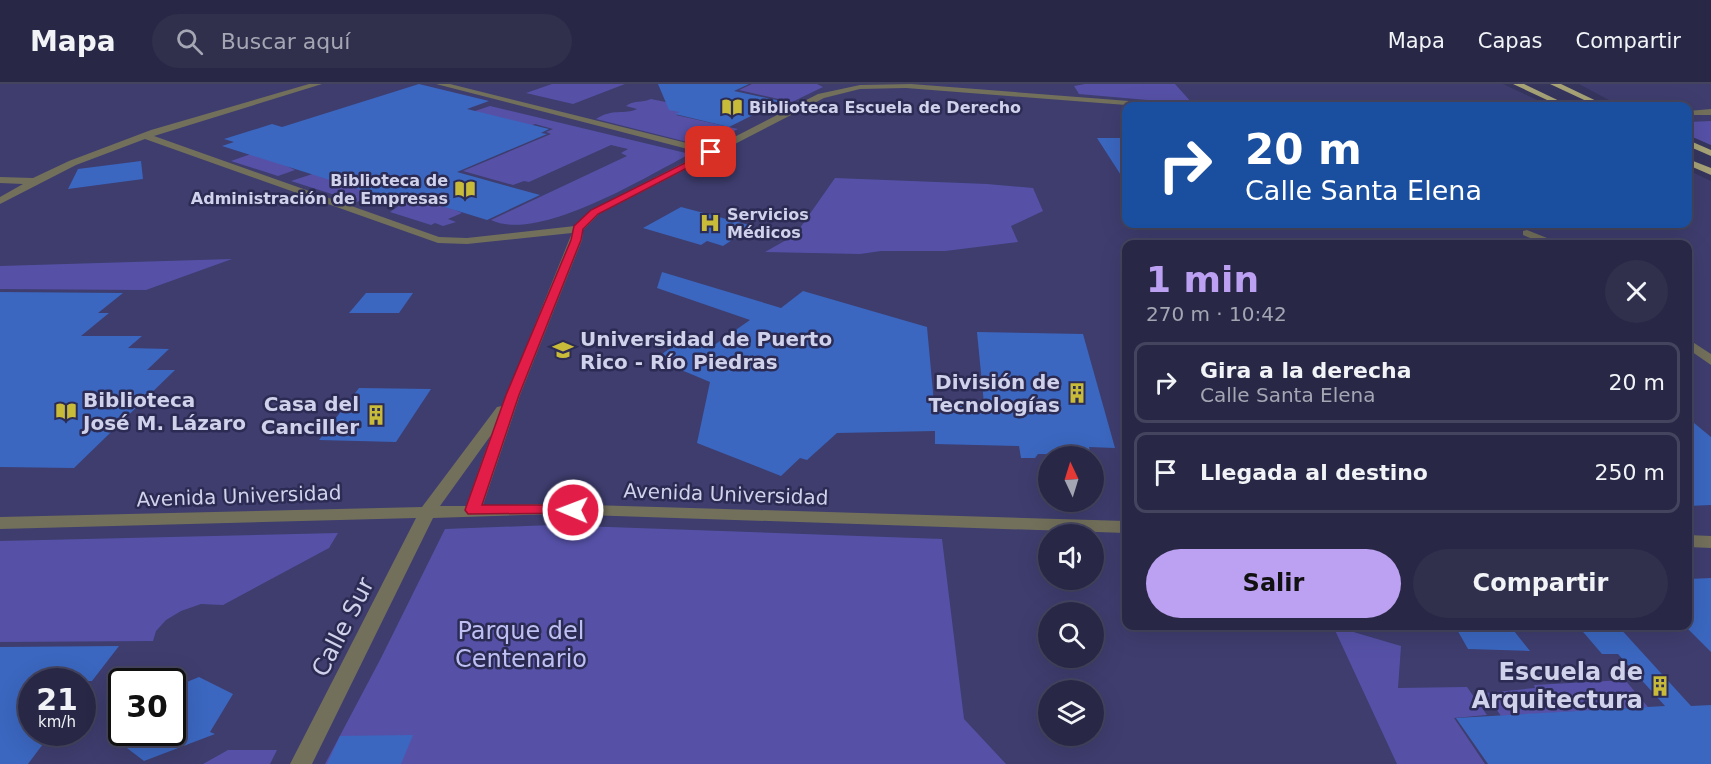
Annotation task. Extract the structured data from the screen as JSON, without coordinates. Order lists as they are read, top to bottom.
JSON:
{
  "streets": {
    "street": ["Avenida Universidad", "Calle Sur"]
  },
  "crossings": [
    ["Avenida Universidad", "Calle Sur"]
  ],
  "parks": ["Parque del Centenario"],
  "places": {
    "library": ["Biblioteca Escuela de Derecho", "Biblioteca de Administración de Empresas", "Biblioteca José M. Lázaro"],
    "hospital": ["Servicios Médicos"],
    "school or university": ["Universidad de Puerto Rico - Río Piedras"],
    "building": ["División de Tecnologías", "Casa del Canciller", "Escuela de Arquitectura"]
  },
  "north": "top",
  "page": {
    "header": "Mapa",
    "search": "Buscar aquí",
    "nav": ["Mapa", "Capas", "Compartir"],
    "turn": ["20 m", "Calle Santa Elena"],
    "heading": ["1 min", "270 m · 10:42"],
    "list": [
      {
        "name": "Gira a la derecha",
        "note": "Calle Santa Elena",
        "value": "20 m"
      },
      {
        "name": "Llegada al destino",
        "value": "250 m"
      }
    ],
    "buttons": ["Salir", "Compartir"],
    "speed": "21 km/h",
    "limit": "30"
  }
}
